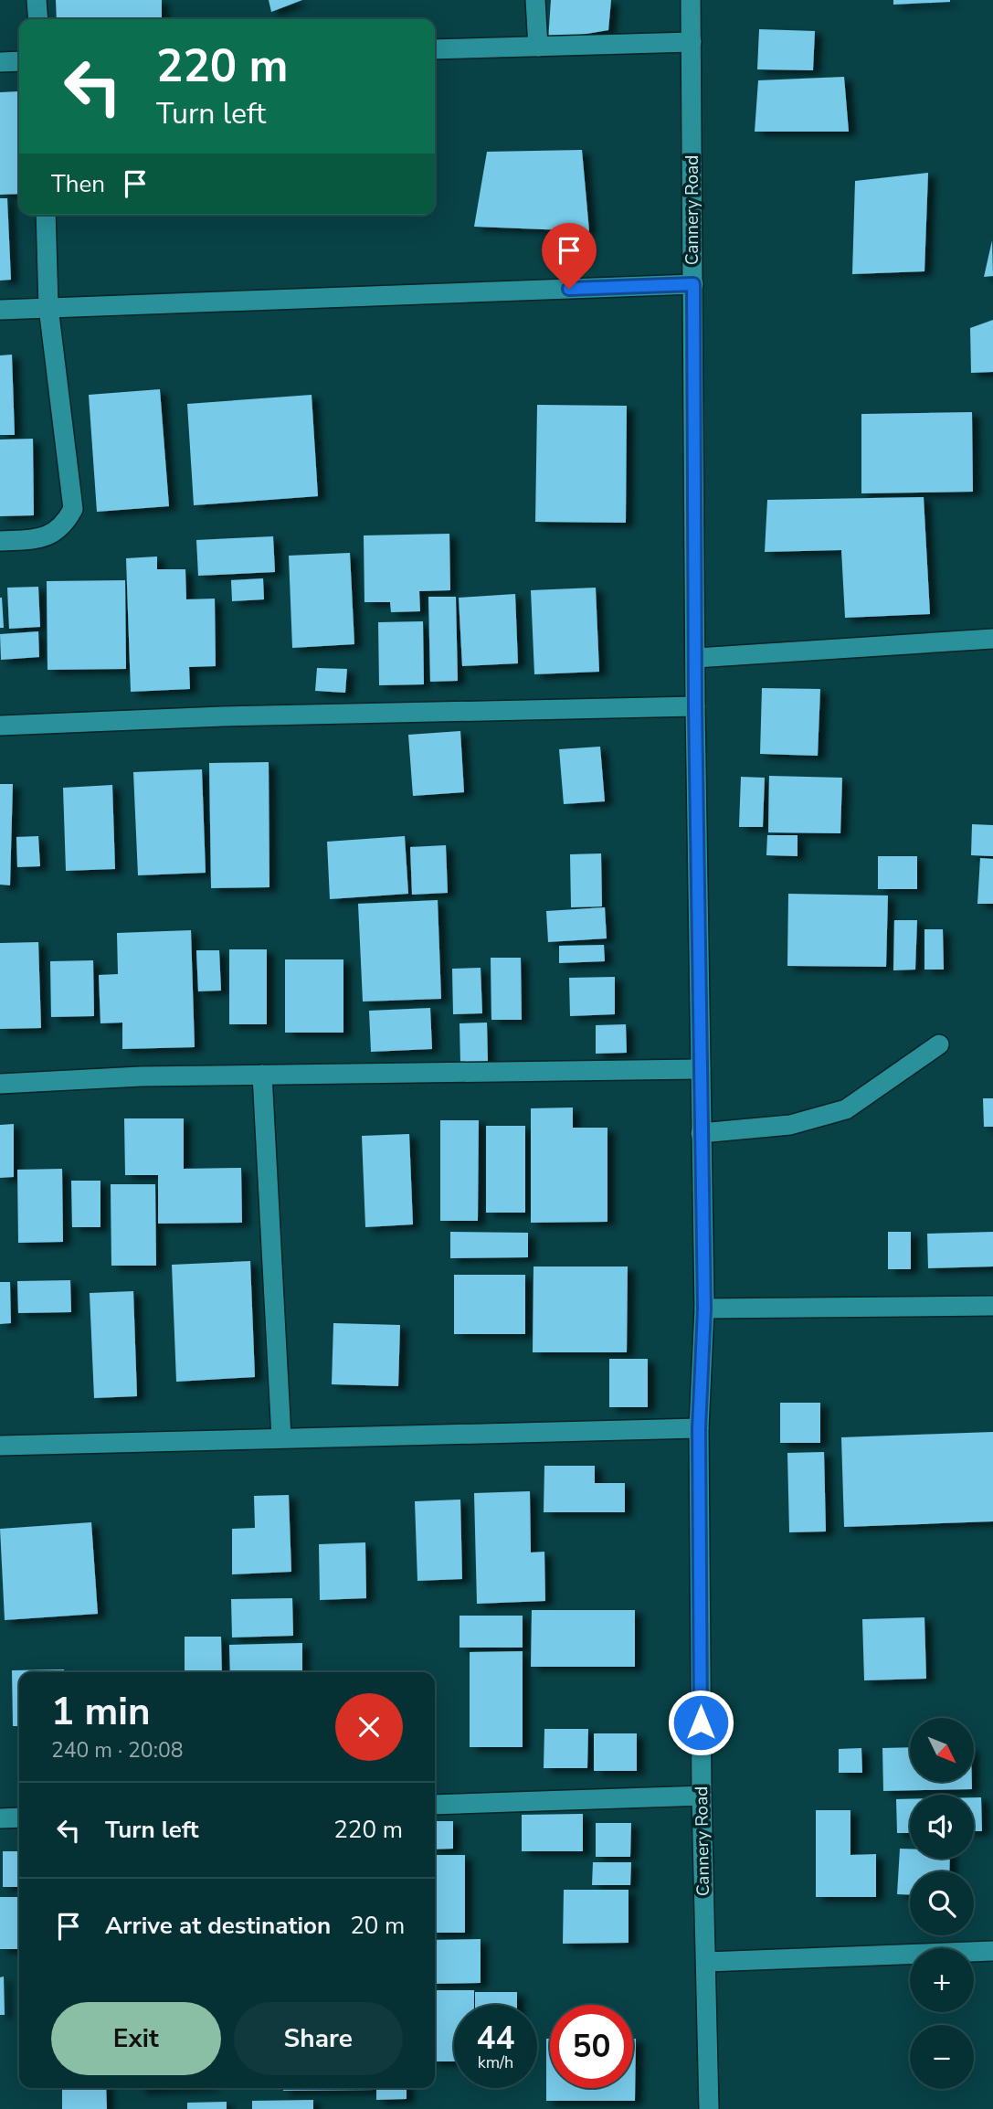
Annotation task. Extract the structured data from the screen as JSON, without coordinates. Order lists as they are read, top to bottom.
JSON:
{
  "streets": {
    "street": ["Cannery Road"]
  },
  "north": "bottom right",
  "page": {
    "turn": ["220 m", "Turn left"],
    "then": "Then",
    "heading": ["1 min", "240 m · 20:08"],
    "map_buttons": ["+", "−"],
    "list": [
      {
        "name": "Turn left",
        "value": "220 m"
      },
      {
        "name": "Arrive at destination",
        "value": "20 m"
      }
    ],
    "buttons": ["Exit", "Share"],
    "speed": "44 km/h",
    "limit": "50"
  }
}
